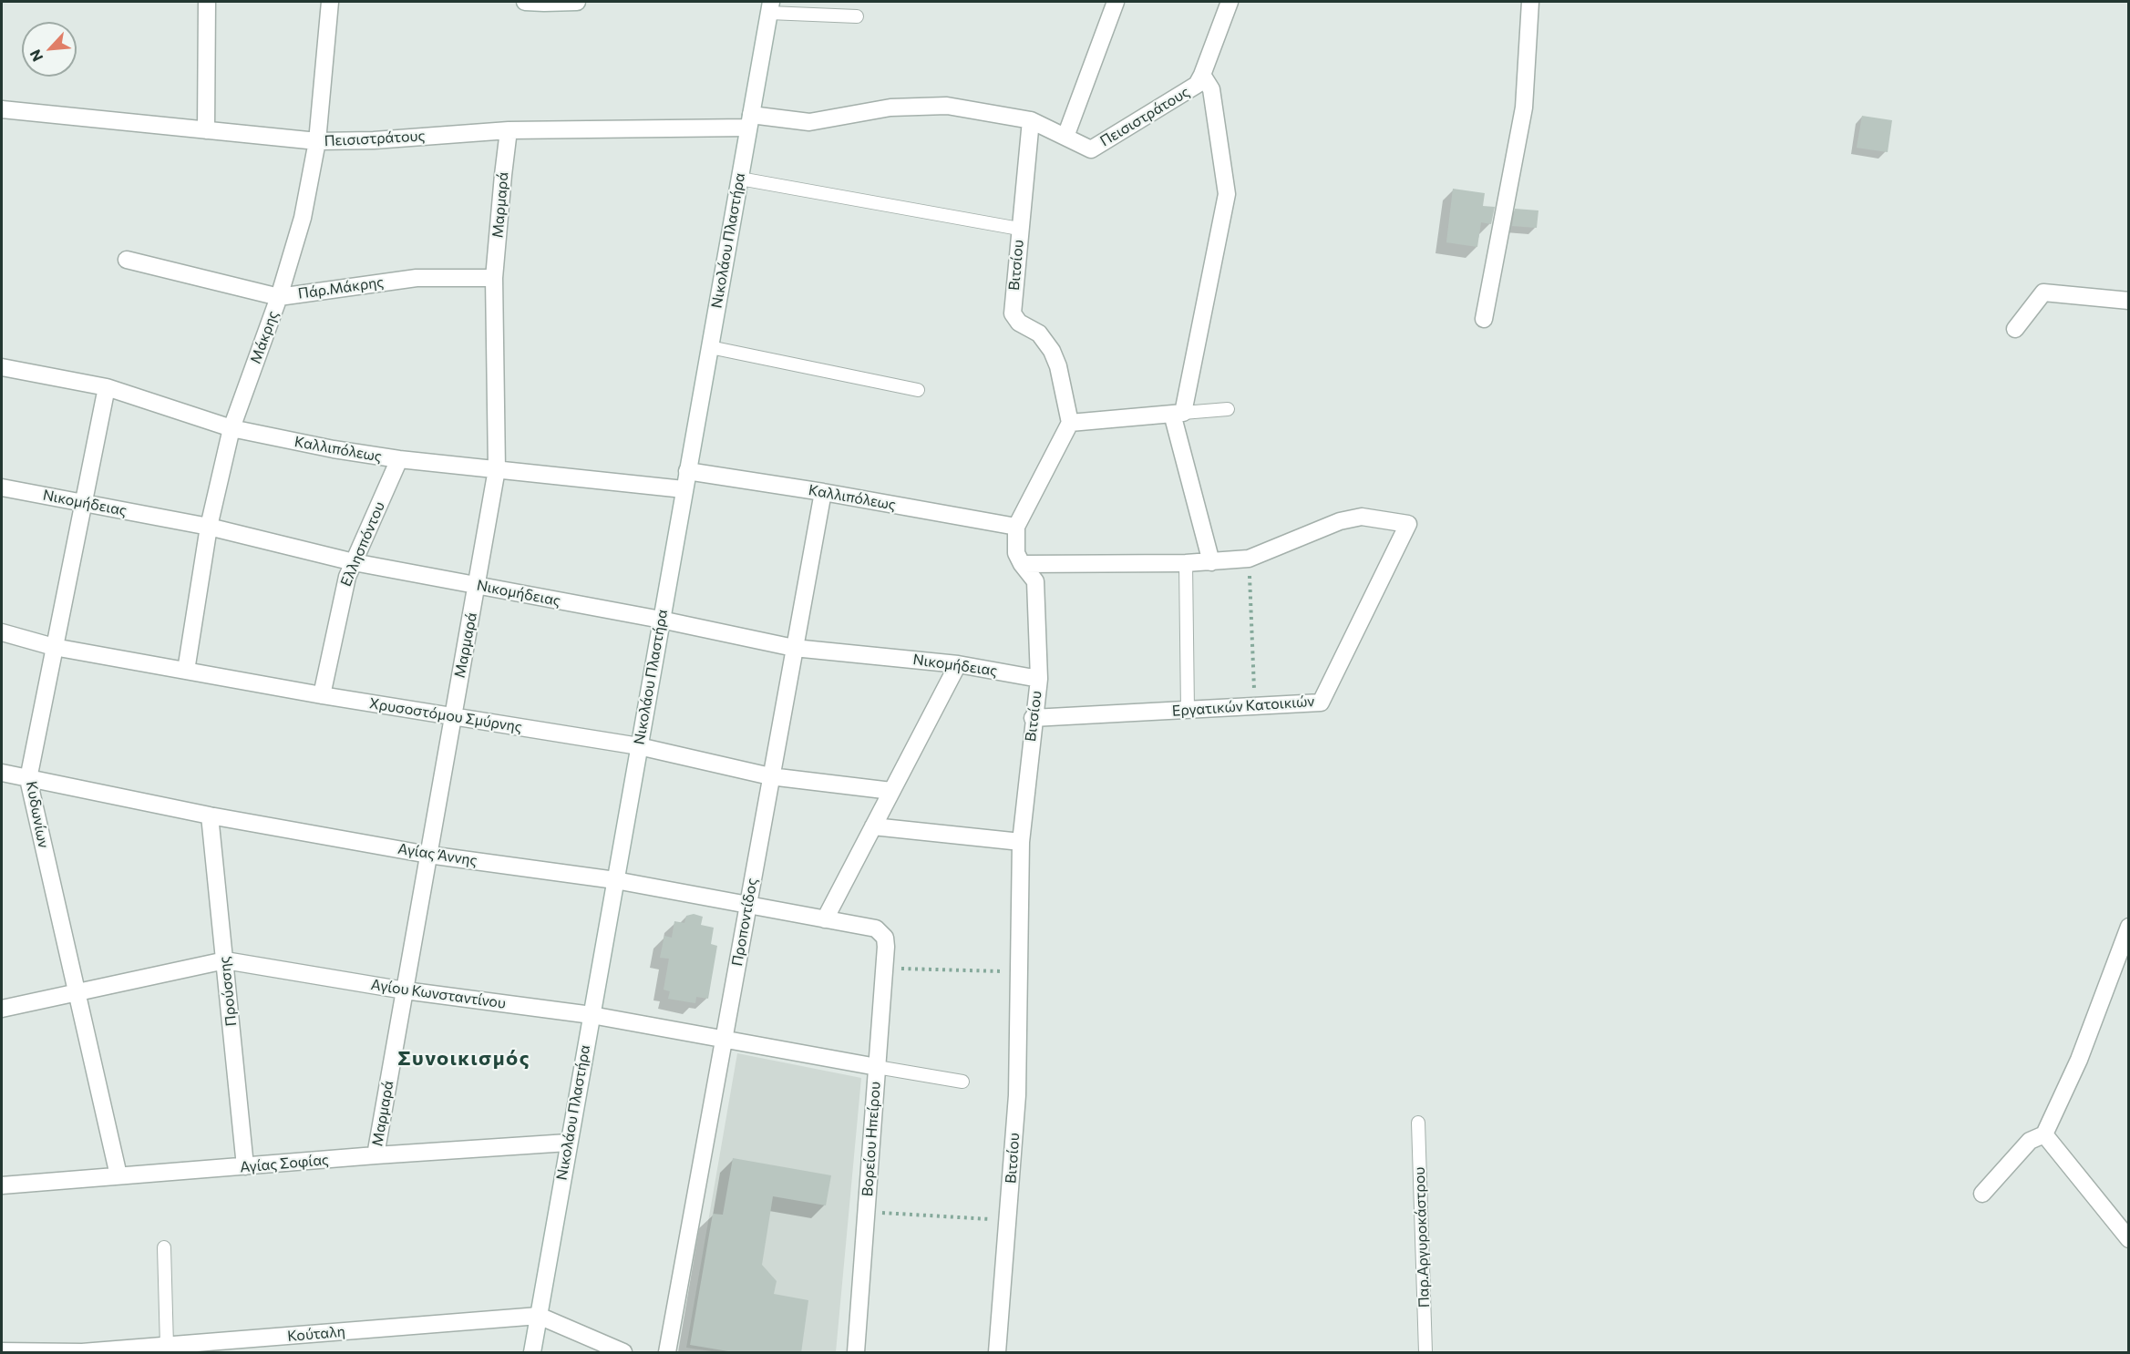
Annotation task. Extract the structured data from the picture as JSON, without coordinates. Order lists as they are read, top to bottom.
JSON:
{
  "streets": {
    "street": [
      "Πεισιστράτους",
      "Μαρμαρά",
      "Νικολάου Πλαστήρα",
      "Βιτσίου",
      "Πάρ.Μάκρης",
      "Μάκρης",
      "Καλλιπόλεως",
      "Νικομήδειας",
      "Ελλησπόντου",
      "Εργατικών Κατοικιών",
      "Χρυσοστόμου Σμύρνης",
      "Κυδωνίων",
      "Αγίας Άννης",
      "Προποντίδος",
      "Προύσσης",
      "Αγίου Κωνσταντίνου",
      "Βορείου Ηπείρου",
      "Αγίας Σοφίας",
      "Κούταλη"
    ],
    "lane": ["Παρ.Αργυροκάστρου"]
  },
  "crossings": [
    ["Πεισιστράτους", "Μαρμαρά"],
    ["Πεισιστράτους", "Νικολάου Πλαστήρα"],
    ["Πεισιστράτους", "Βιτσίου"],
    ["Πεισιστράτους", "Μάκρης"],
    ["Μαρμαρά", "Πάρ.Μάκρης"],
    ["Μαρμαρά", "Καλλιπόλεως"],
    ["Μαρμαρά", "Νικομήδειας"],
    ["Μαρμαρά", "Χρυσοστόμου Σμύρνης"],
    ["Μαρμαρά", "Αγίας Άννης"],
    ["Μαρμαρά", "Αγίου Κωνσταντίνου"],
    ["Μαρμαρά", "Αγίας Σοφίας"],
    ["Νικολάου Πλαστήρα", "Καλλιπόλεως"],
    ["Νικολάου Πλαστήρα", "Νικομήδειας"],
    ["Νικολάου Πλαστήρα", "Χρυσοστόμου Σμύρνης"],
    ["Νικολάου Πλαστήρα", "Αγίας Άννης"],
    ["Νικολάου Πλαστήρα", "Αγίου Κωνσταντίνου"],
    ["Νικολάου Πλαστήρα", "Αγίας Σοφίας"],
    ["Νικολάου Πλαστήρα", "Κούταλη"],
    ["Βιτσίου", "Καλλιπόλεως"],
    ["Βιτσίου", "Νικομήδειας"],
    ["Βιτσίου", "Εργατικών Κατοικιών"],
    ["Πάρ.Μάκρης", "Μάκρης"],
    ["Μάκρης", "Καλλιπόλεως"],
    ["Μάκρης", "Νικομήδειας"],
    ["Μάκρης", "Χρυσοστόμου Σμύρνης"],
    ["Καλλιπόλεως", "Ελλησπόντου"],
    ["Καλλιπόλεως", "Κυδωνίων"],
    ["Καλλιπόλεως", "Προποντίδος"],
    ["Νικομήδειας", "Ελλησπόντου"],
    ["Νικομήδειας", "Κυδωνίων"],
    ["Νικομήδειας", "Προποντίδος"],
    ["Ελλησπόντου", "Χρυσοστόμου Σμύρνης"],
    ["Χρυσοστόμου Σμύρνης", "Κυδωνίων"],
    ["Χρυσοστόμου Σμύρνης", "Προποντίδος"],
    ["Κυδωνίων", "Αγίας Άννης"],
    ["Κυδωνίων", "Αγίου Κωνσταντίνου"],
    ["Κυδωνίων", "Αγίας Σοφίας"],
    ["Αγίας Άννης", "Προποντίδος"],
    ["Αγίας Άννης", "Προύσσης"],
    ["Αγίας Άννης", "Βορείου Ηπείρου"],
    ["Προποντίδος", "Αγίου Κωνσταντίνου"],
    ["Προύσσης", "Αγίου Κωνσταντίνου"],
    ["Προύσσης", "Αγίας Σοφίας"],
    ["Αγίου Κωνσταντίνου", "Βορείου Ηπείρου"]
  ],
  "districts": ["Συνοικισμός"],
  "north": "bottom left"
}
